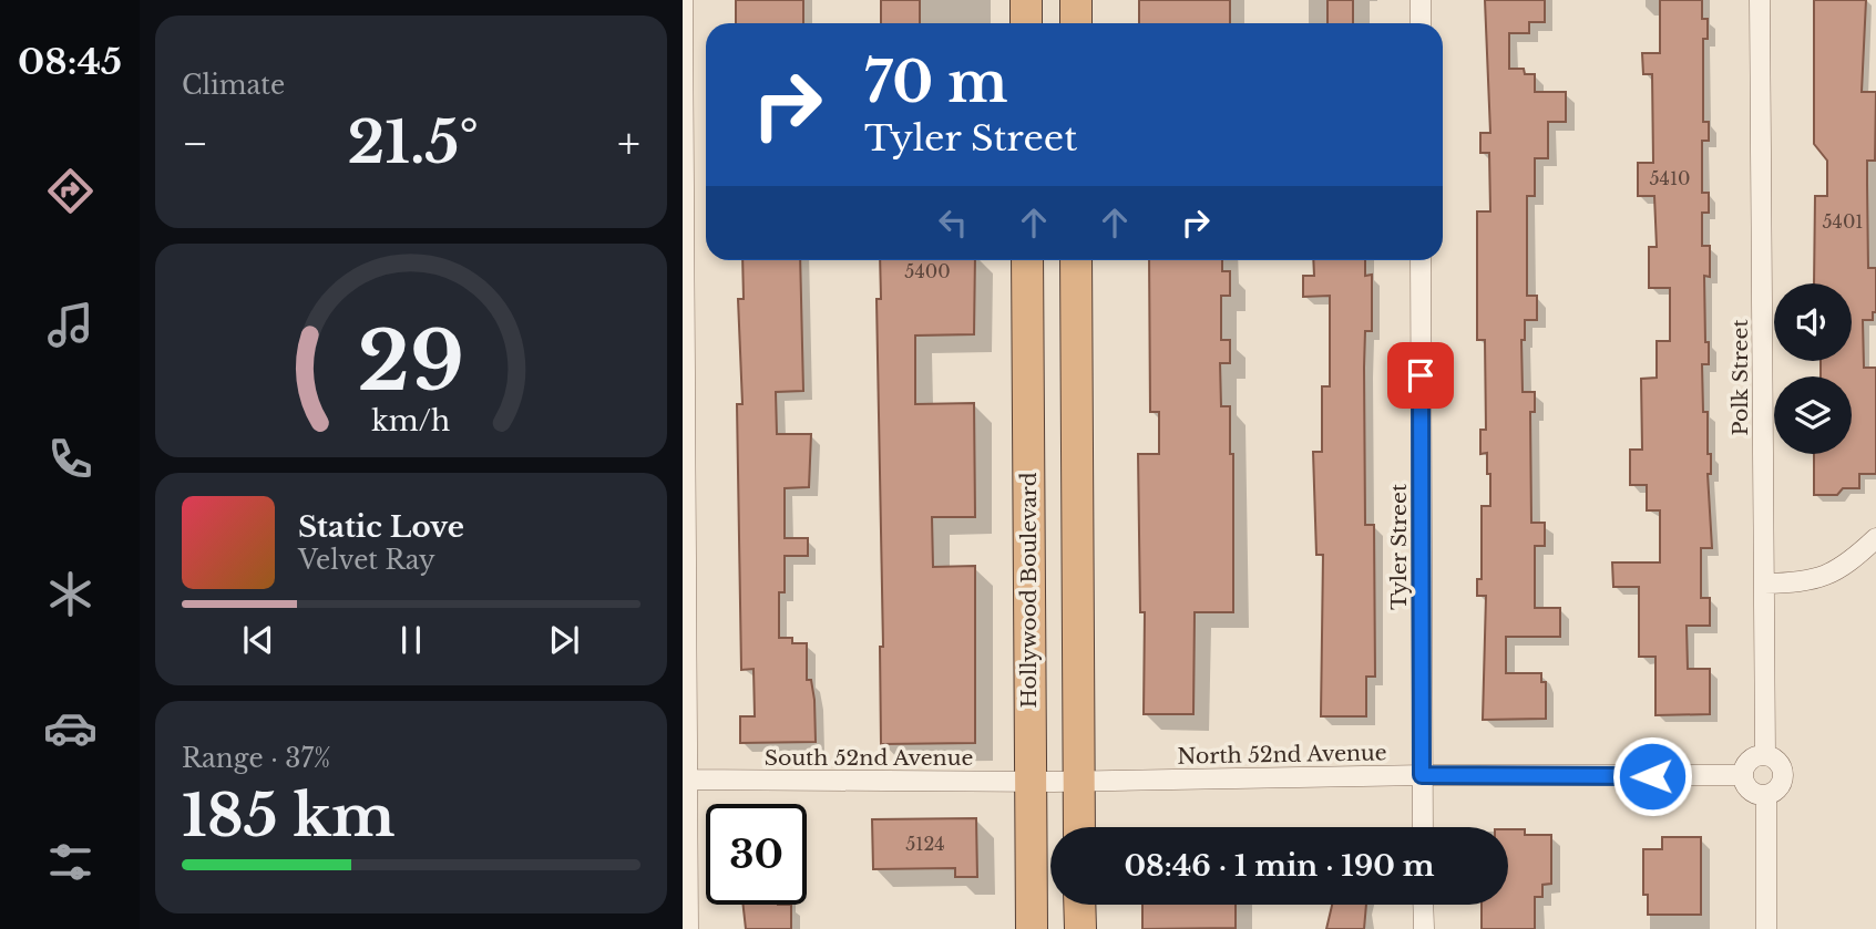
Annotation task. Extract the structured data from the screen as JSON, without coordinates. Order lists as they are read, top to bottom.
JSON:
{
  "streets": {
    "highway": ["Hollywood Boulevard"],
    "street": [
      "Polk Street",
      "Tyler Street",
      "North 52nd Avenue",
      "South 52nd Avenue"
    ]
  },
  "crossings": [
    ["Polk Street", "North 52nd Avenue"],
    ["Tyler Street", "North 52nd Avenue"],
    ["Hollywood Boulevard", "North 52nd Avenue"],
    ["Hollywood Boulevard", "South 52nd Avenue"],
    ["North 52nd Avenue", "South 52nd Avenue"]
  ],
  "house_numbers": [
    "5410",
    "5401",
    "5400",
    "5124"
  ],
  "page": {
    "tabs": "08:45",
    "tile": [
      "Climate",
      ["Range · 37%", "185 km"]
    ],
    "turn": ["70 m", "Tyler Street"],
    "heat": ["−", "21.5°", "+"],
    "song": ["Static Love", "Velvet Ray"],
    "limit": "30",
    "trip": "08:46 · 1 min · 190 m",
    "gauge": ["29", "km/h"]
  }
}
